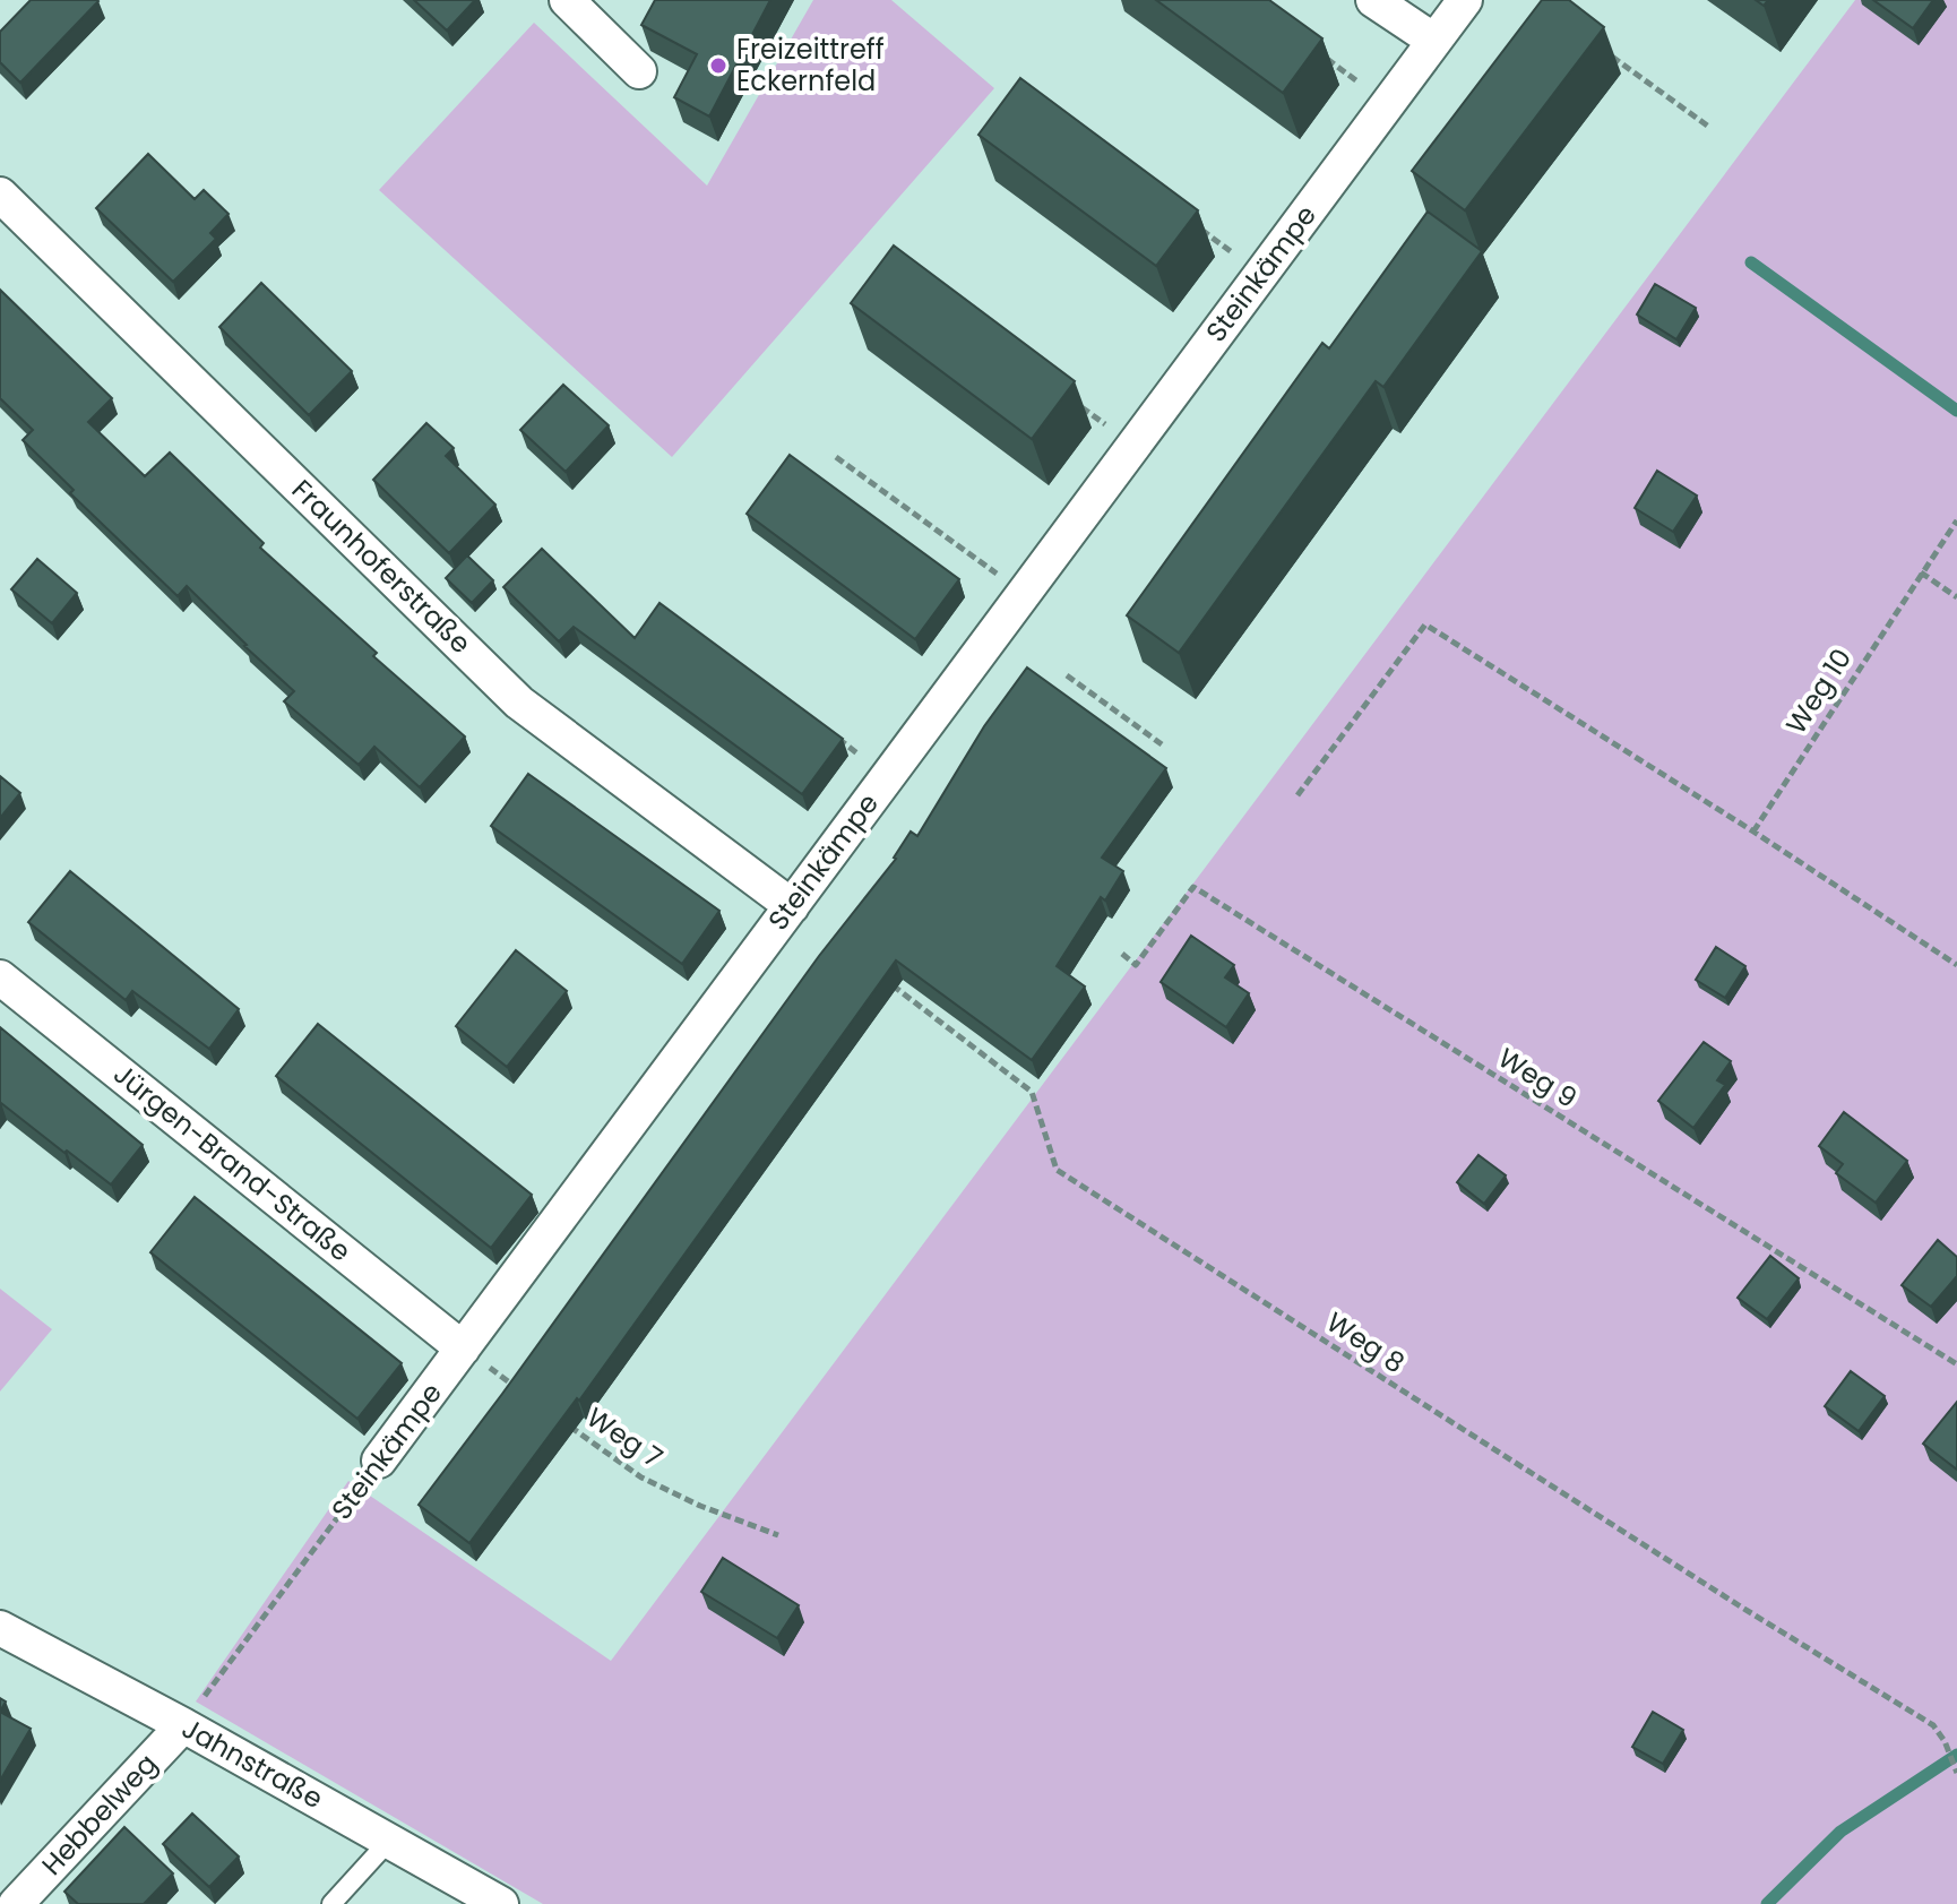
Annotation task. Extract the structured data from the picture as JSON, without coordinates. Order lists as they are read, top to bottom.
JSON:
{
  "streets": {
    "street": [
      "Steinkämpe",
      "Fraunhoferstraße",
      "Jürgen-Brand-Straße",
      "Jahnstraße",
      "Hebbelweg"
    ],
    "path": [
      "Weg 10",
      "Weg 9",
      "Weg 8",
      "Weg 7"
    ]
  },
  "crossings": [
    ["Steinkämpe", "Fraunhoferstraße"],
    ["Steinkämpe", "Jürgen-Brand-Straße"],
    ["Steinkämpe", "Jahnstraße"],
    ["Steinkämpe", "Hebbelweg"],
    ["Jahnstraße", "Hebbelweg"]
  ],
  "places": ["Freizeittreff Eckernfeld"]
}
